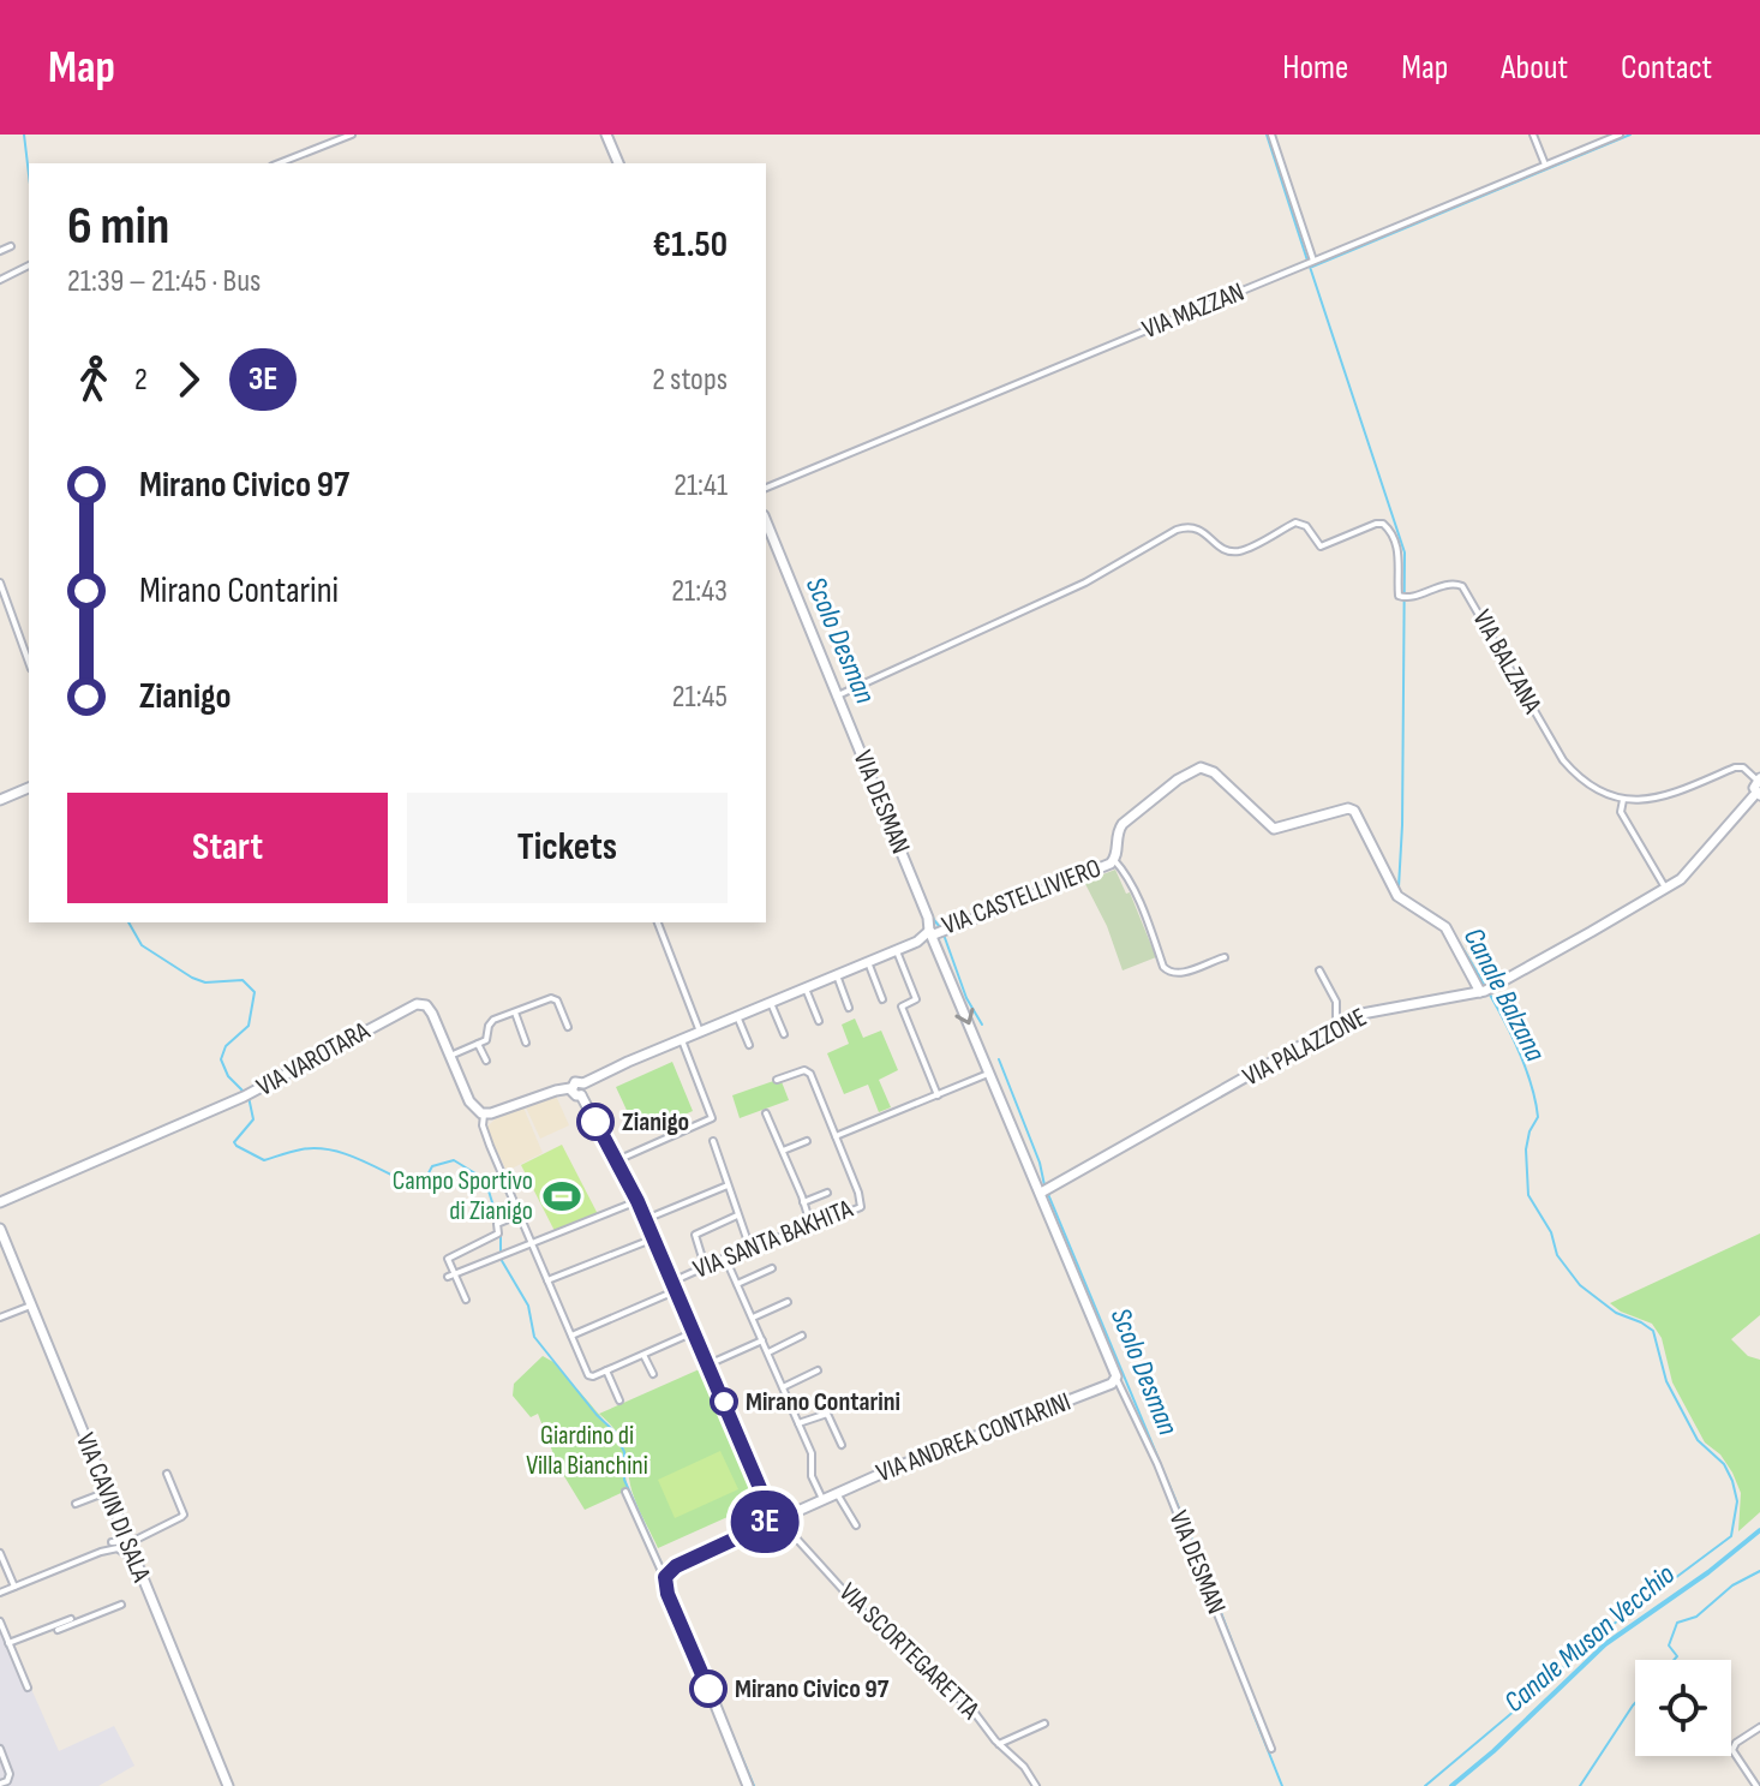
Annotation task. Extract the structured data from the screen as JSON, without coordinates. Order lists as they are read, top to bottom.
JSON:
{
  "streets": {
    "street": [
      "VIA MAZZAN",
      "VIA BALZANA",
      "VIA DESMAN",
      "VIA CASTELLIVIERO",
      "VIA PALAZZONE",
      "VIA VAROTARA",
      "VIA SANTA BAKHITA",
      "VIA ANDREA CONTARINI",
      "VIA CAVIN DI SALA",
      "VIA SCORTEGARETTA"
    ]
  },
  "crossings": [
    ["VIA BALZANA", "VIA DESMAN"],
    ["VIA DESMAN", "VIA CASTELLIVIERO"],
    ["VIA DESMAN", "VIA PALAZZONE"],
    ["VIA DESMAN", "VIA ANDREA CONTARINI"],
    ["VIA CASTELLIVIERO", "VIA PALAZZONE"],
    ["VIA ANDREA CONTARINI", "VIA SCORTEGARETTA"]
  ],
  "water": ["Scolo Desman", "Canale Balzana", "Canale Muson Vecchio"],
  "parks": ["Giardino di Villa Bianchini"],
  "places": {
    "other": ["Zianigo", "Mirano Contarini", "Mirano Civico 97"],
    "sports": ["Campo Sportivo di Zianigo"]
  },
  "lines": ["bus line 3E"],
  "page": {
    "header": "Map",
    "nav": [
      "Home",
      "Map",
      "About",
      "Contact"
    ],
    "on_map": "3E",
    "heading": ["6 min", "21:39 – 21:45 · Bus", "€1.50"],
    "legs": ["2", "3E", "2 stops"],
    "list": [
      {
        "name": "Mirano Civico 97",
        "value": "21:41"
      },
      {
        "name": "Mirano Contarini",
        "value": "21:43"
      },
      {
        "name": "Zianigo",
        "value": "21:45"
      }
    ],
    "buttons": ["Start", "Tickets"]
  }
}
